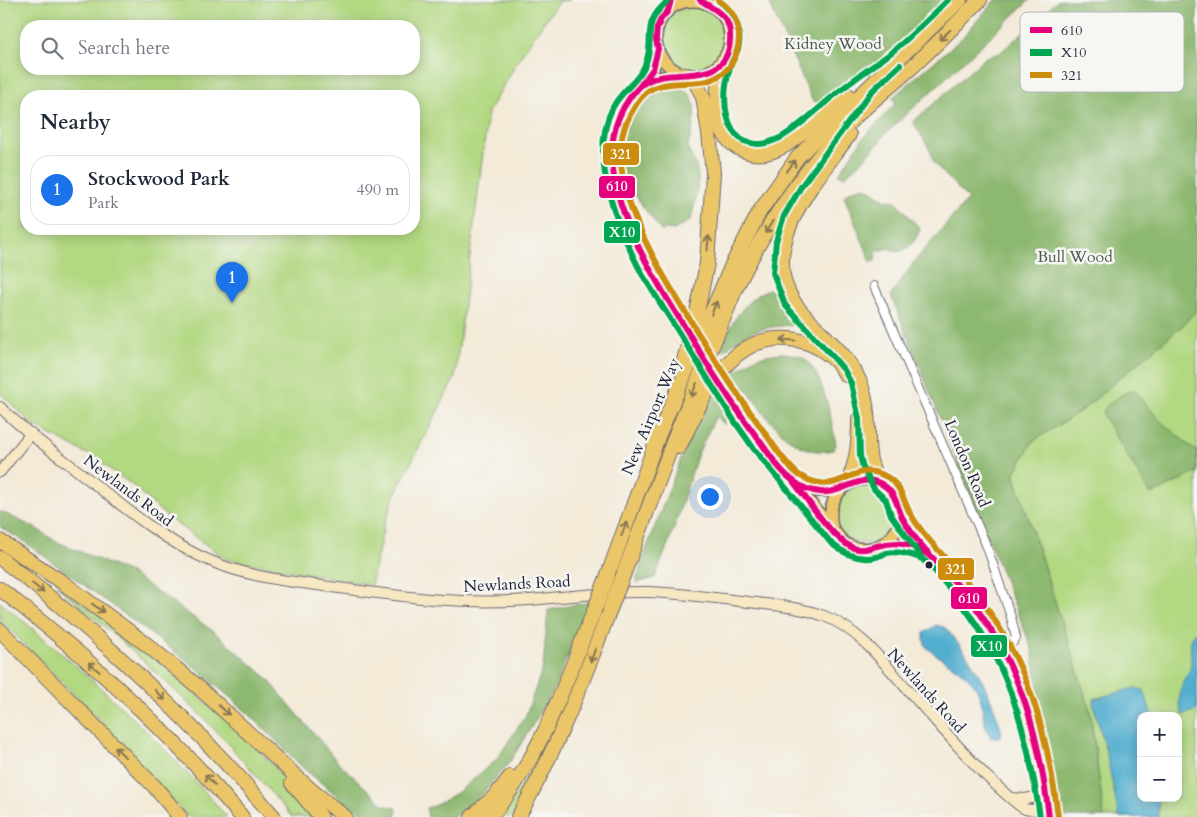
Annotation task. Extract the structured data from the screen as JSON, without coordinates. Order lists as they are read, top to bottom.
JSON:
{
  "streets": {
    "highway": ["New Airport Way"],
    "street": ["London Road", "Newlands Road"]
  },
  "parks": ["Kidney Wood", "Bull Wood"],
  "lines": ["transit line 610", "transit line X10", "transit line 321"],
  "legend": ["610", "X10", "321"],
  "page": {
    "search": "Search here",
    "heading": "Nearby",
    "list": [
      {
        "mark": "1",
        "name": "Stockwood Park",
        "note": "Park",
        "value": "490 m"
      }
    ],
    "pins": "1",
    "map_buttons": ["+", "−"]
  }
}
